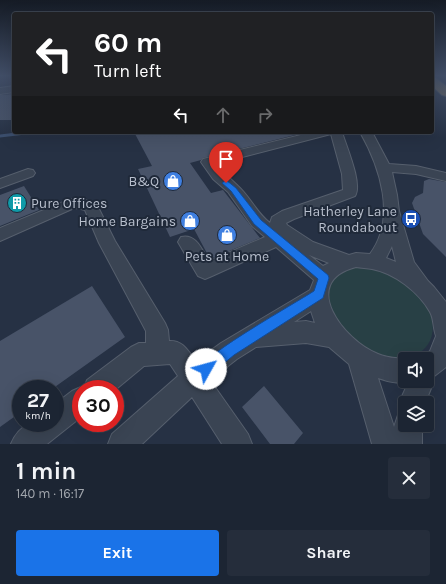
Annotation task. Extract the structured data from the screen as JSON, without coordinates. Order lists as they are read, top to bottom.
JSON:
{
  "places": {
    "shop": ["B&Q", "Home Bargains", "Pets at Home"],
    "building": ["Pure Offices"],
    "bus stop": ["Hatherley Lane Roundabout"]
  },
  "page": {
    "turn": ["60 m", "Turn left"],
    "speed": "27 km/h",
    "limit": "30",
    "heading": ["1 min", "140 m · 16:17"],
    "buttons": ["Exit", "Share"]
  }
}
